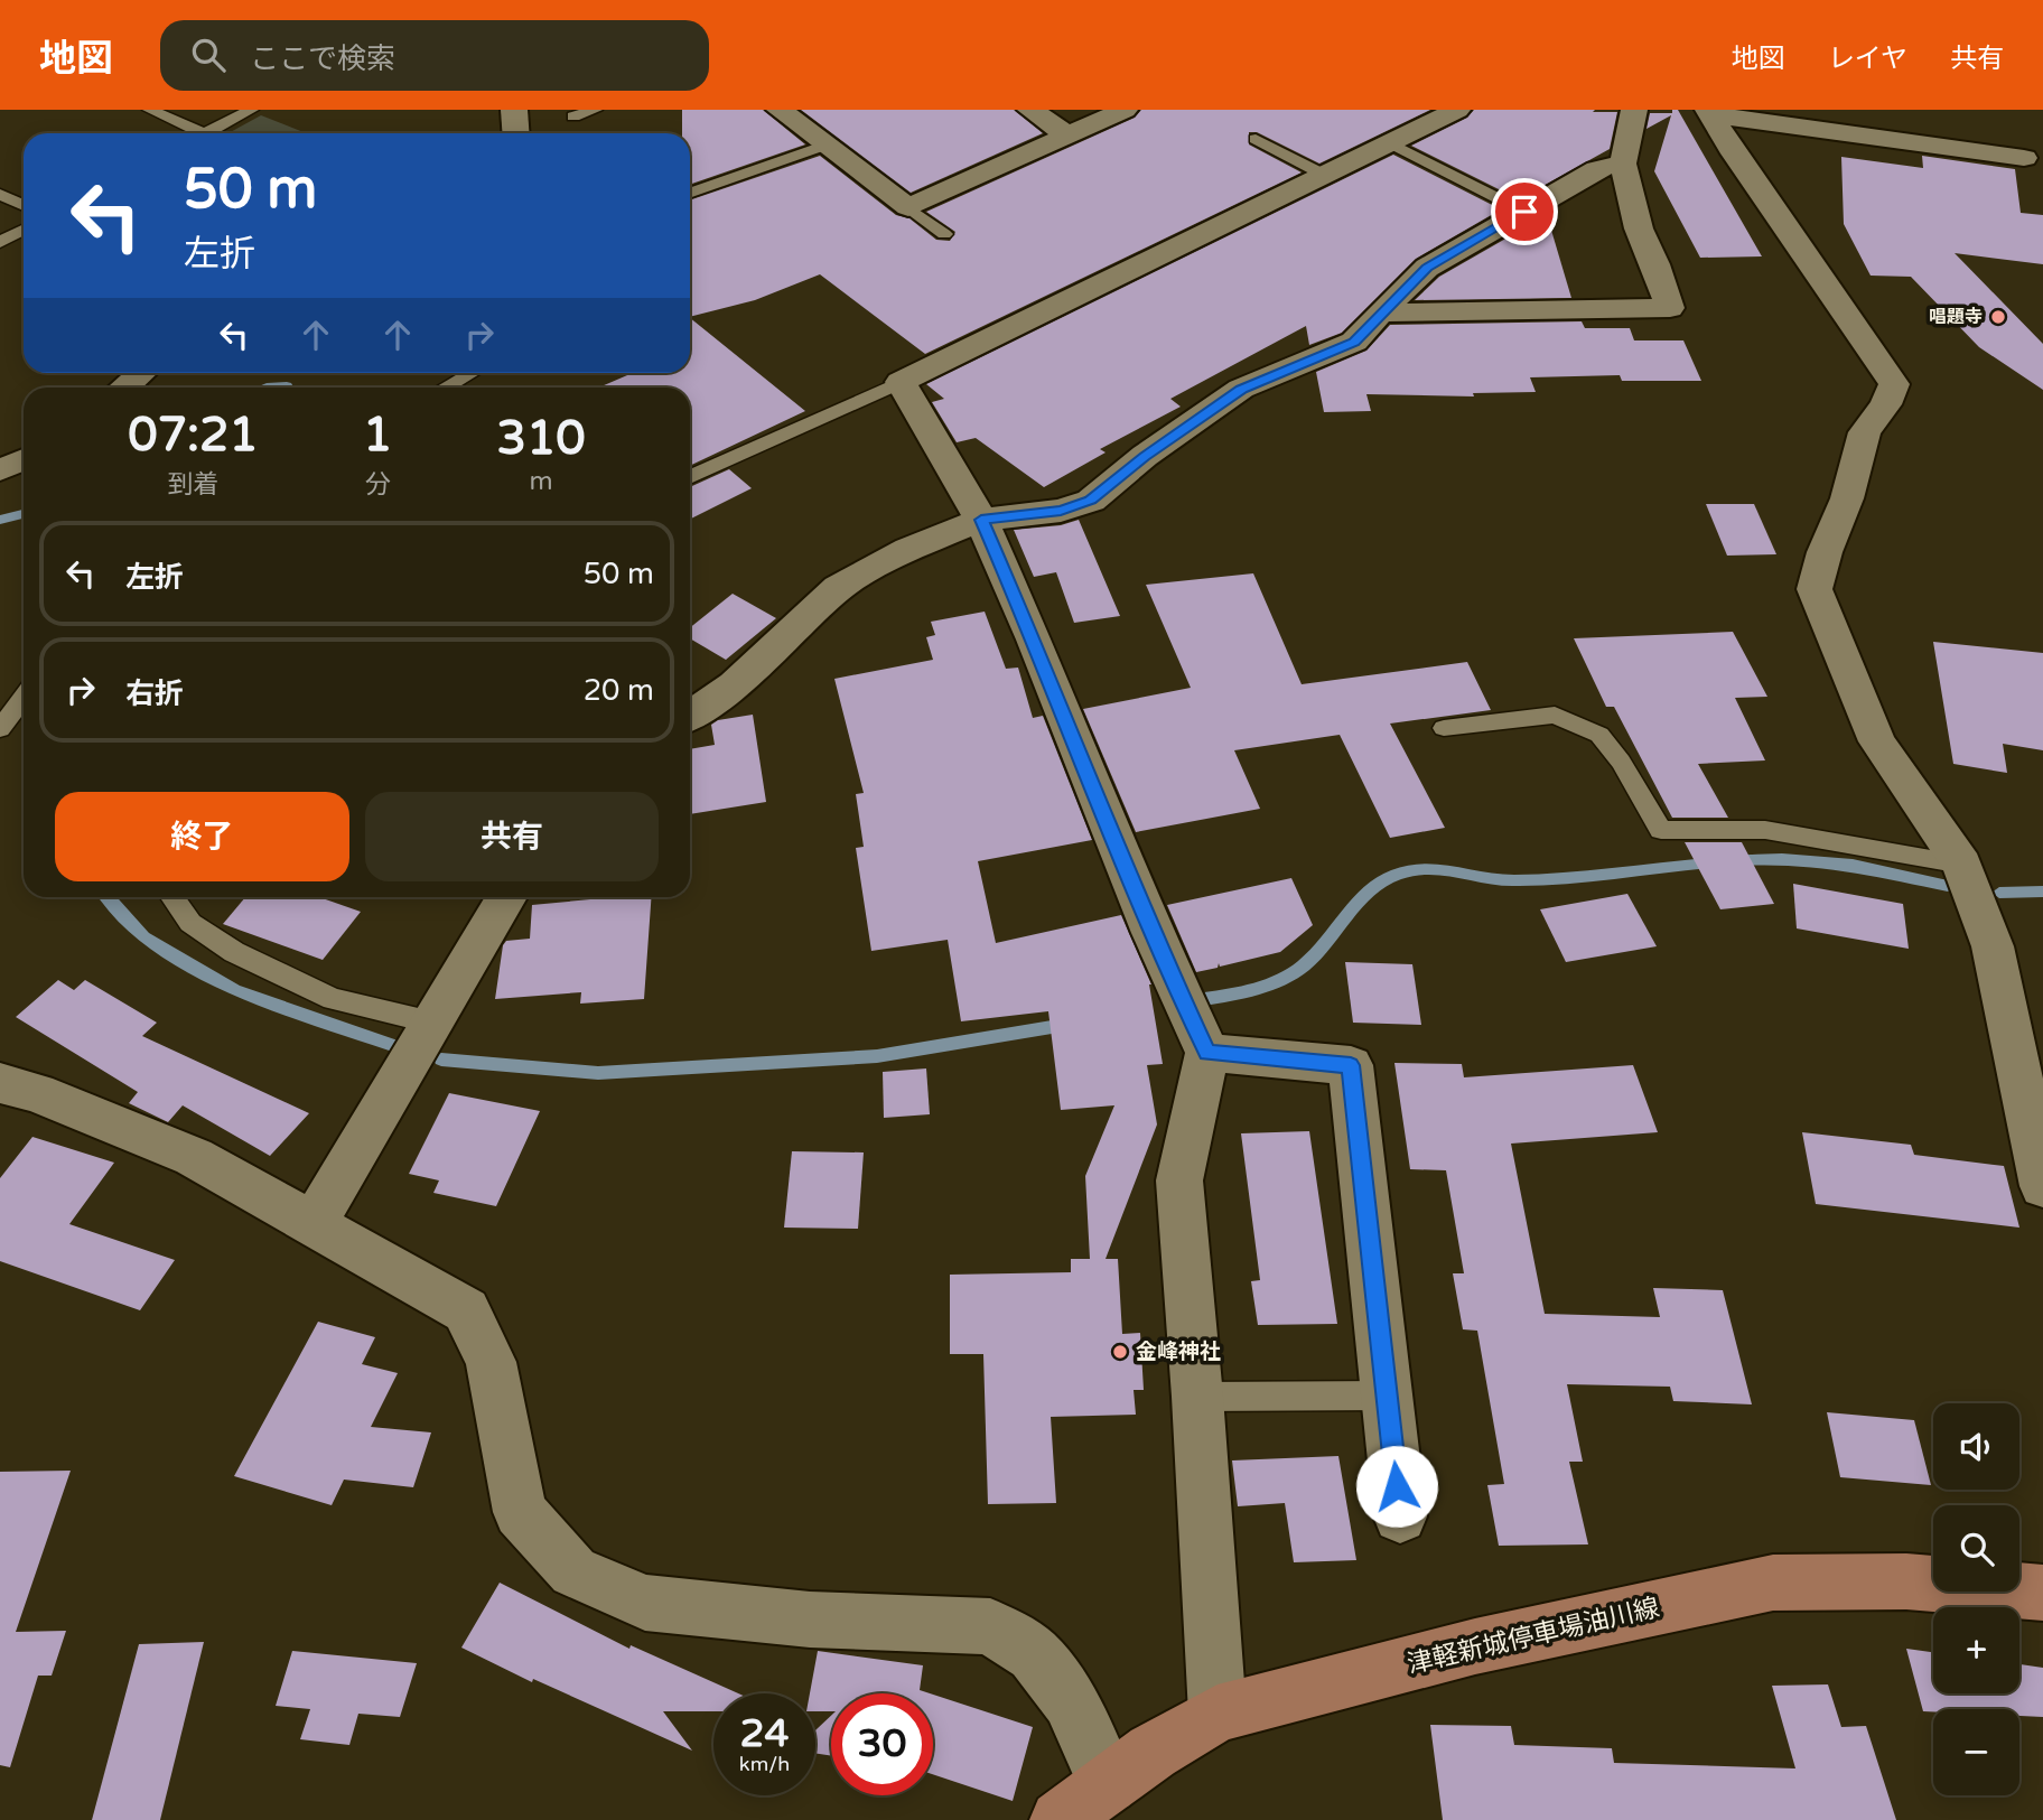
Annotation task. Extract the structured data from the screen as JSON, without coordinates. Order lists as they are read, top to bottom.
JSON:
{
  "streets": {
    "main road": ["津軽新城停車場油川線"]
  },
  "places": ["唱題寺", "金峰神社"],
  "page": {
    "header": "地図",
    "search": "ここで検索",
    "nav": ["地図", "レイヤ", "共有"],
    "turn": ["50 m", "左折"],
    "eta": [
      "07:21",
      "到着",
      "1",
      "分",
      "310",
      "m"
    ],
    "list": [
      {
        "name": "左折",
        "value": "50 m"
      },
      {
        "name": "右折",
        "value": "20 m"
      }
    ],
    "buttons": ["終了", "共有"],
    "map_buttons": ["+", "−"],
    "speed": "24 km/h",
    "limit": "30"
  }
}
